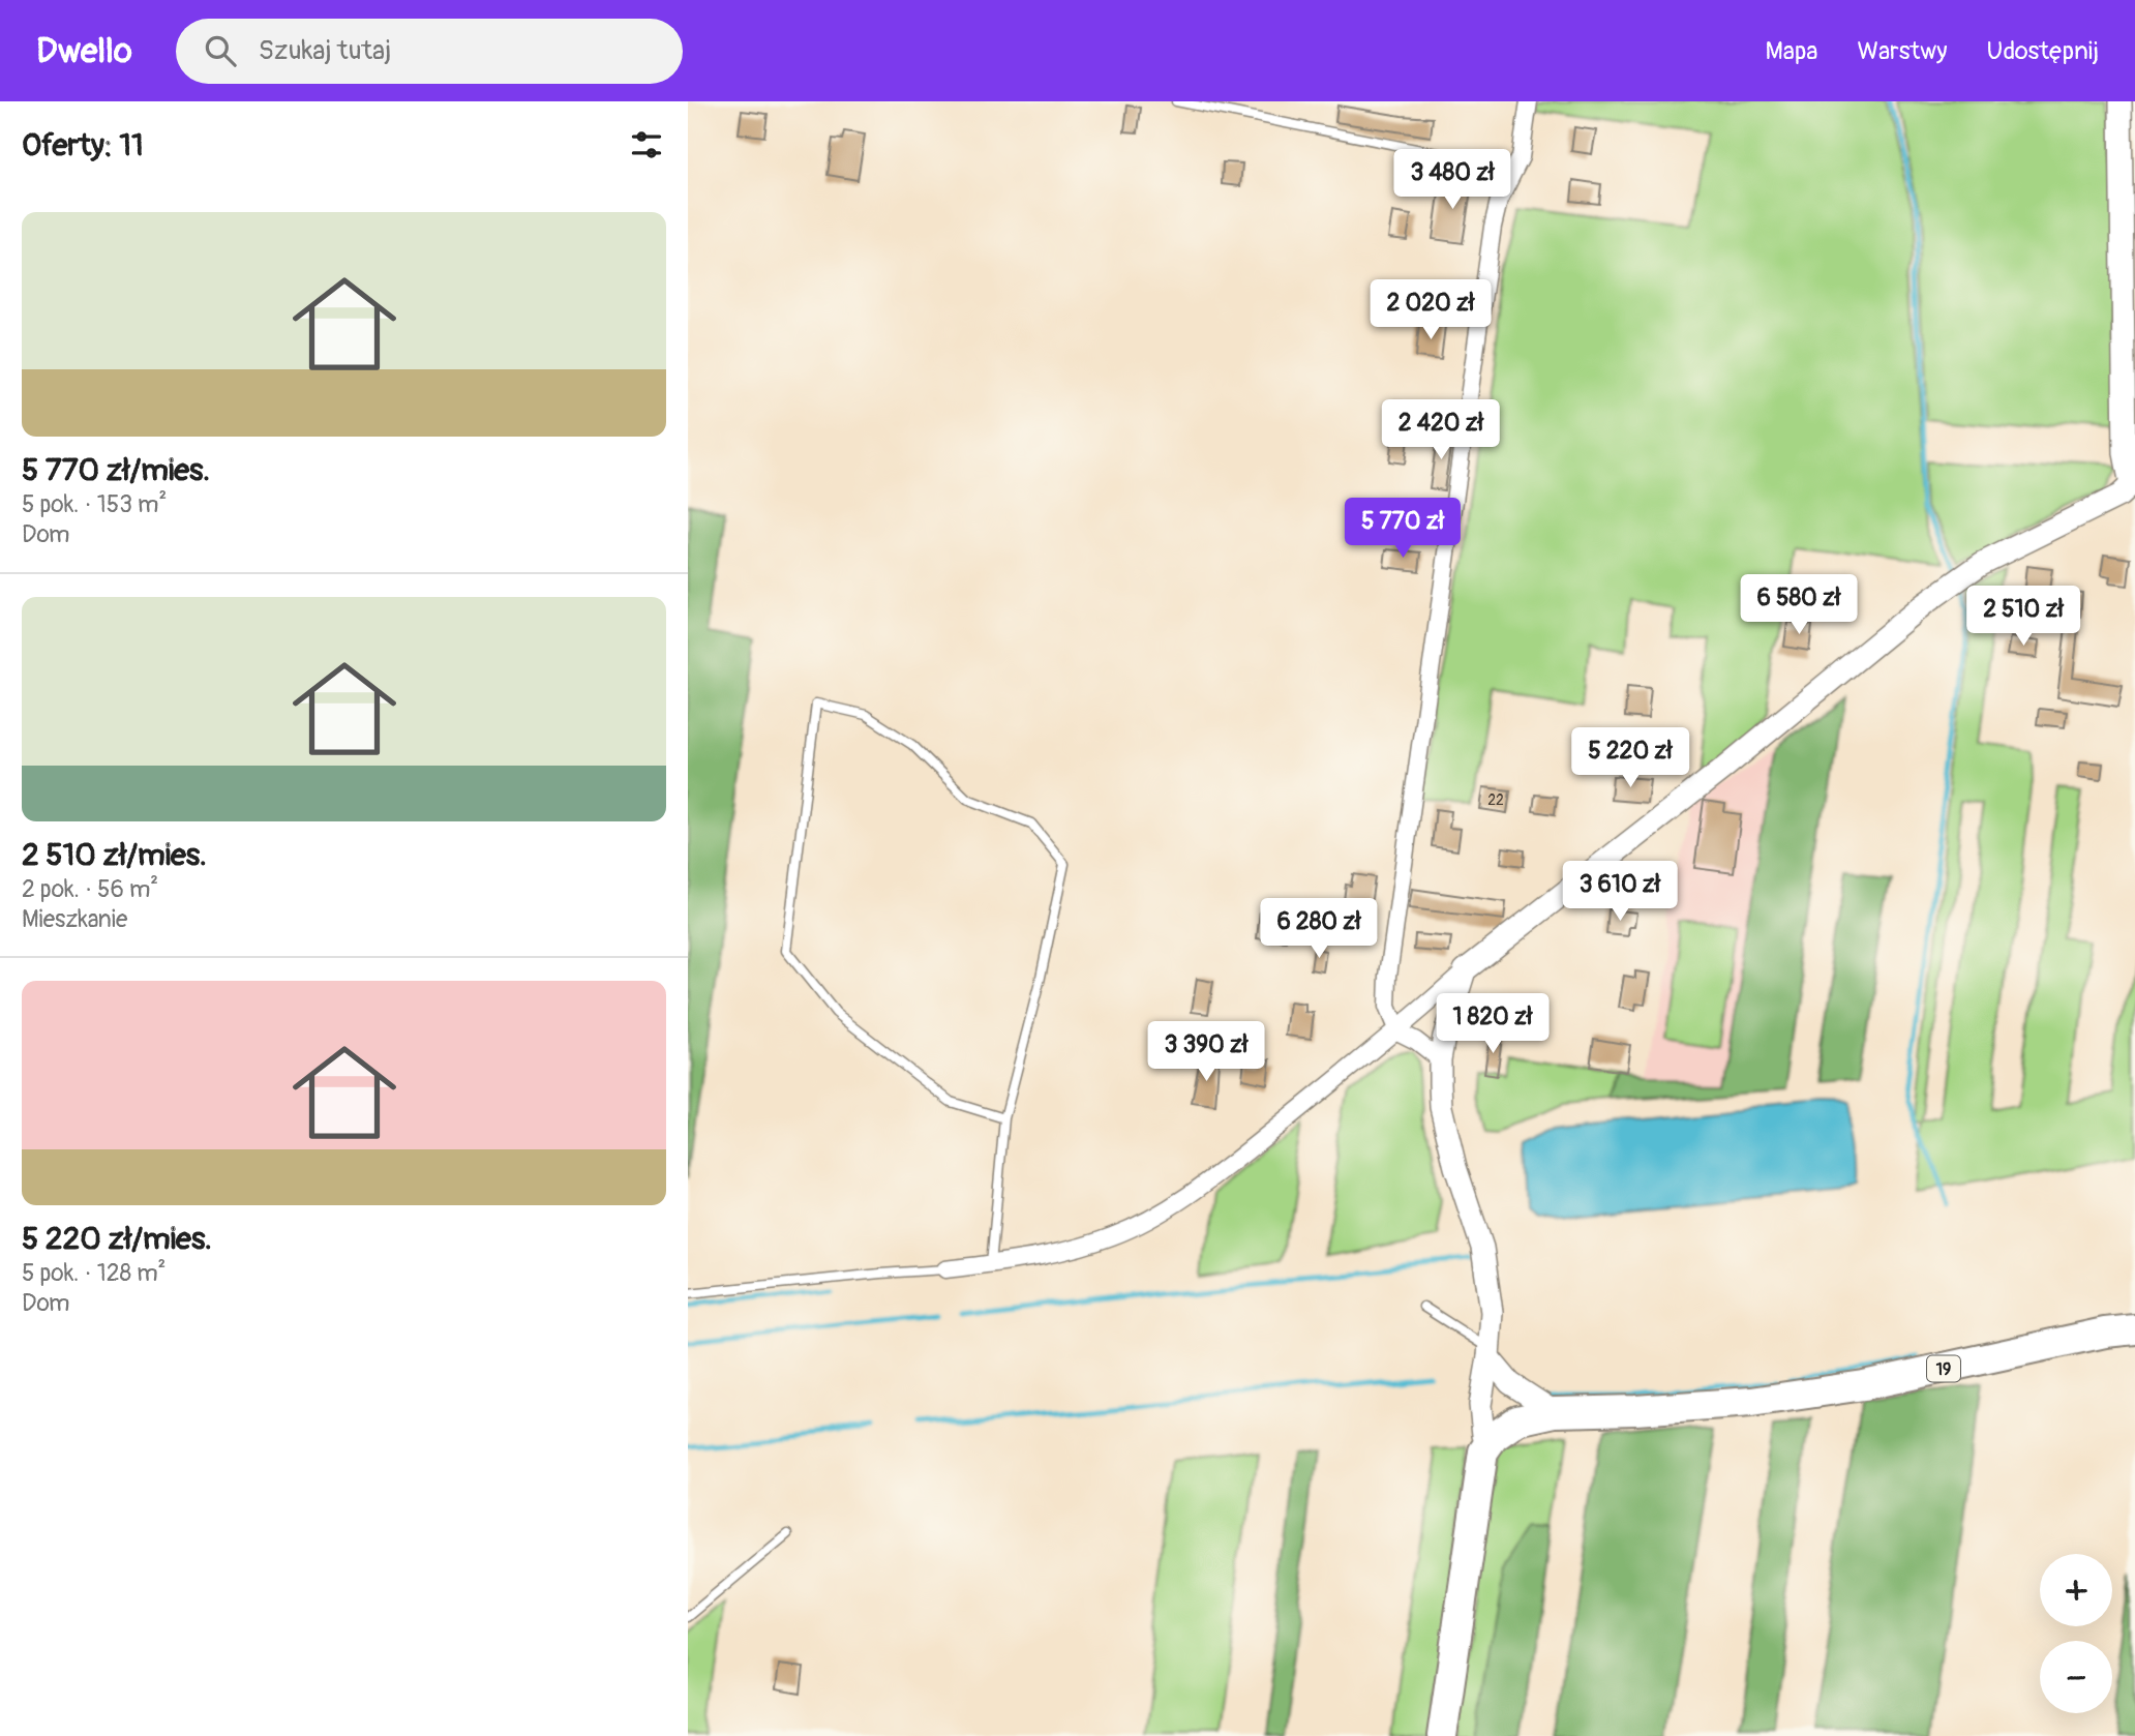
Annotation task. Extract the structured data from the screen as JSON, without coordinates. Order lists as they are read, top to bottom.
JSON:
{
  "streets": {
    "highway": ["19"]
  },
  "house_numbers": ["22"],
  "page": {
    "header": "Dwello",
    "search": "Szukaj tutaj",
    "nav": ["Mapa", "Warstwy", "Udostępnij"],
    "heading": "Oferty: 11",
    "price": [
      "3 480 zł",
      "2 020 zł",
      "2 420 zł",
      "5 770 zł",
      "6 580 zł",
      "2 510 zł",
      "5 220 zł",
      "3 610 zł",
      "6 280 zł",
      "1 820 zł",
      "3 390 zł"
    ],
    "list": [
      {
        "name": "5 770 zł/mies.",
        "note": "5 pok. · 153 m² · Dom"
      },
      {
        "name": "2 510 zł/mies.",
        "note": "2 pok. · 56 m² · Mieszkanie"
      },
      {
        "name": "5 220 zł/mies.",
        "note": "5 pok. · 128 m² · Dom"
      }
    ],
    "map_buttons": ["+", "−"]
  }
}
